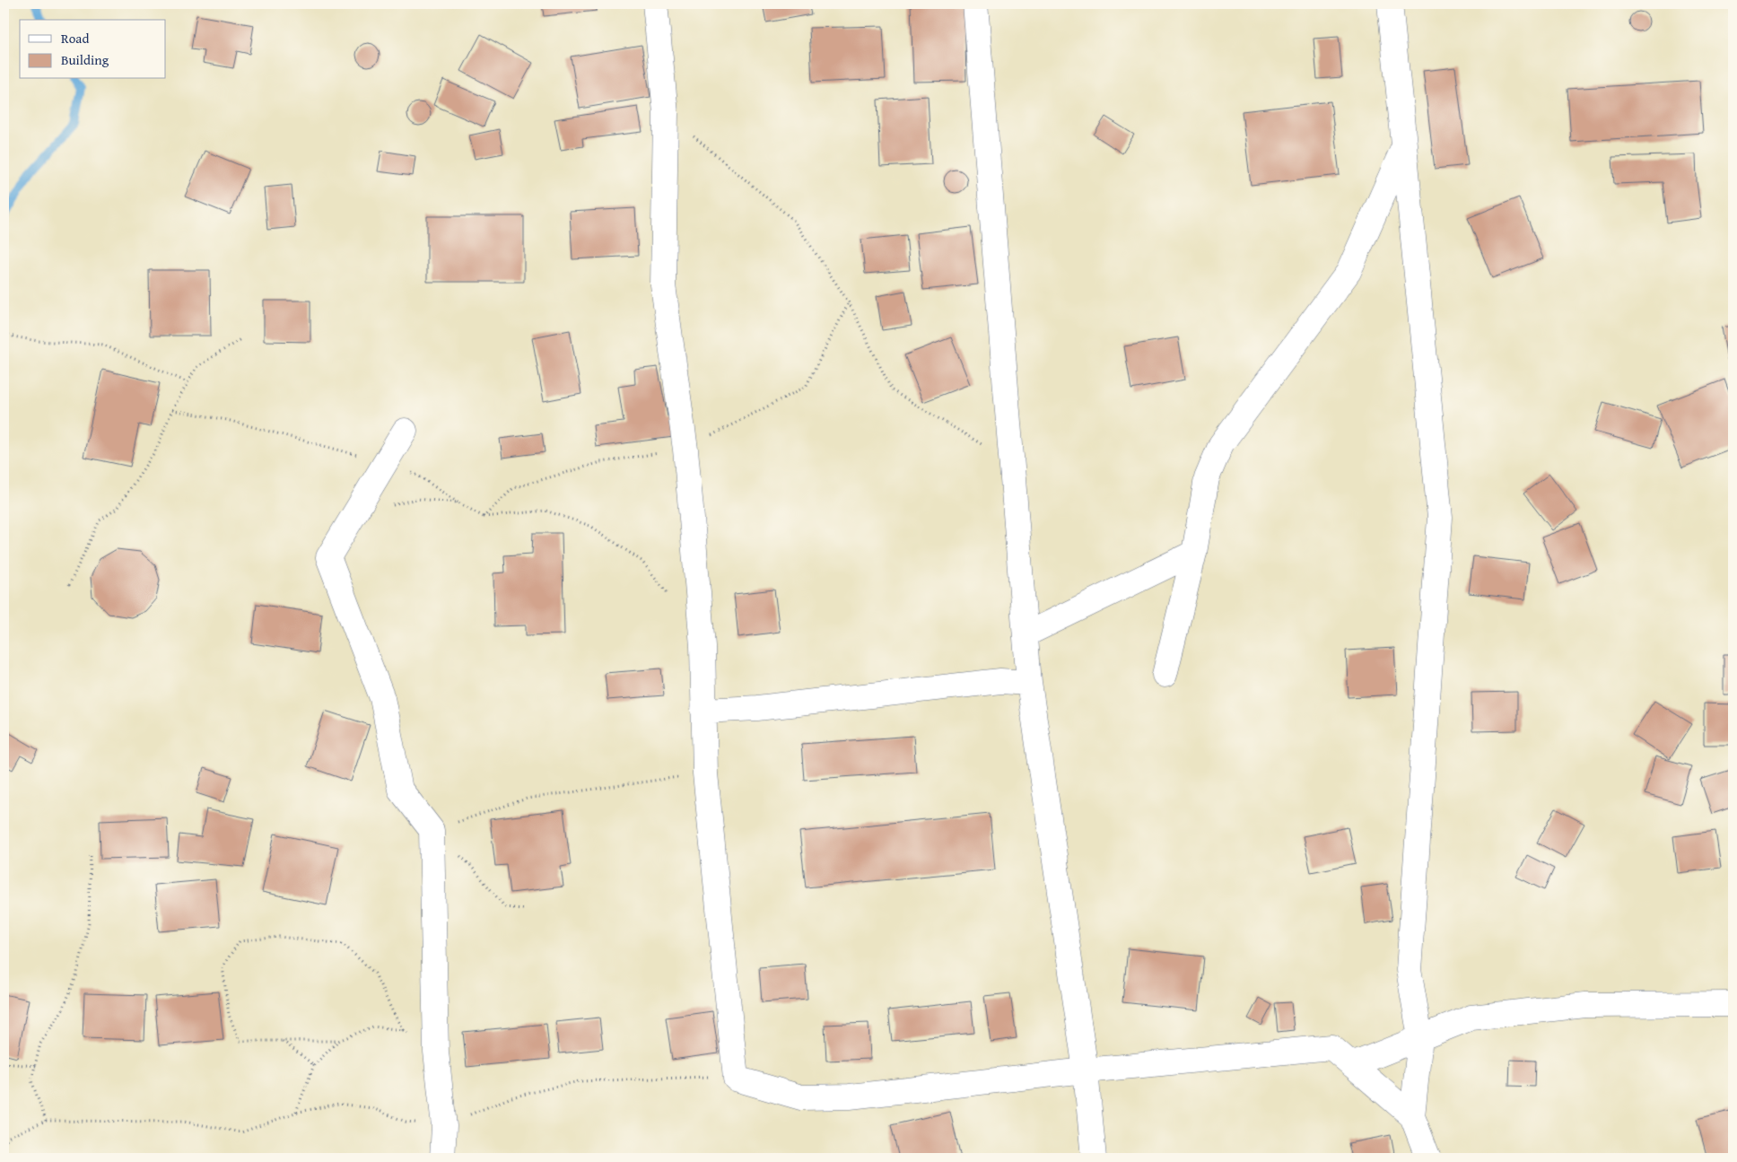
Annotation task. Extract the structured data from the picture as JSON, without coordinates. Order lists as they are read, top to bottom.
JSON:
{
  "legend": ["Road", "Building"]
}
